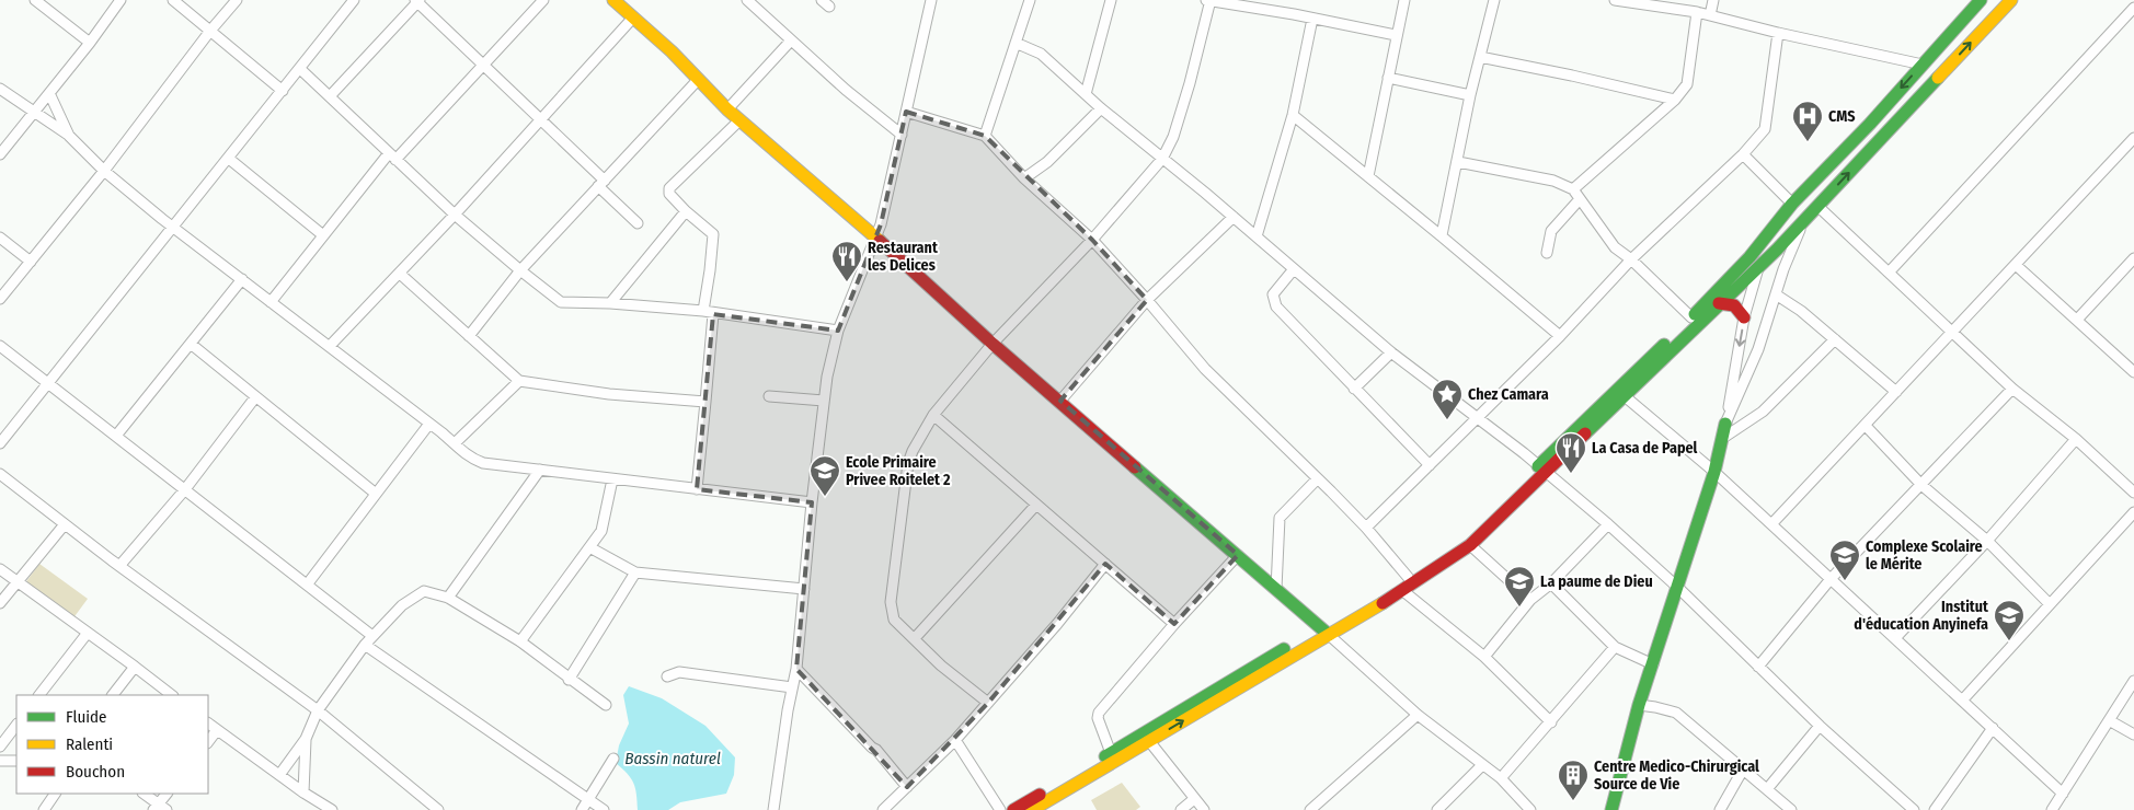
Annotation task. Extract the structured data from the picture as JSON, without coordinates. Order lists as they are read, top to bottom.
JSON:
{
  "water": ["Bassin naturel"],
  "places": {
    "hospital": ["CMS"],
    "restaurant": ["Restaurant les Delices", "La Casa de Papel"],
    "place": ["Chez Camara"],
    "school or university": [
      "Ecole Primaire Privee Roitelet 2",
      "Complexe Scolaire le Mérite",
      "La paume de Dieu",
      "Institut d'éducation Anyinefa"
    ],
    "building": ["Centre Medico-Chirurgical Source de Vie"]
  },
  "legend": ["Fluide", "Ralenti", "Bouchon"]
}
